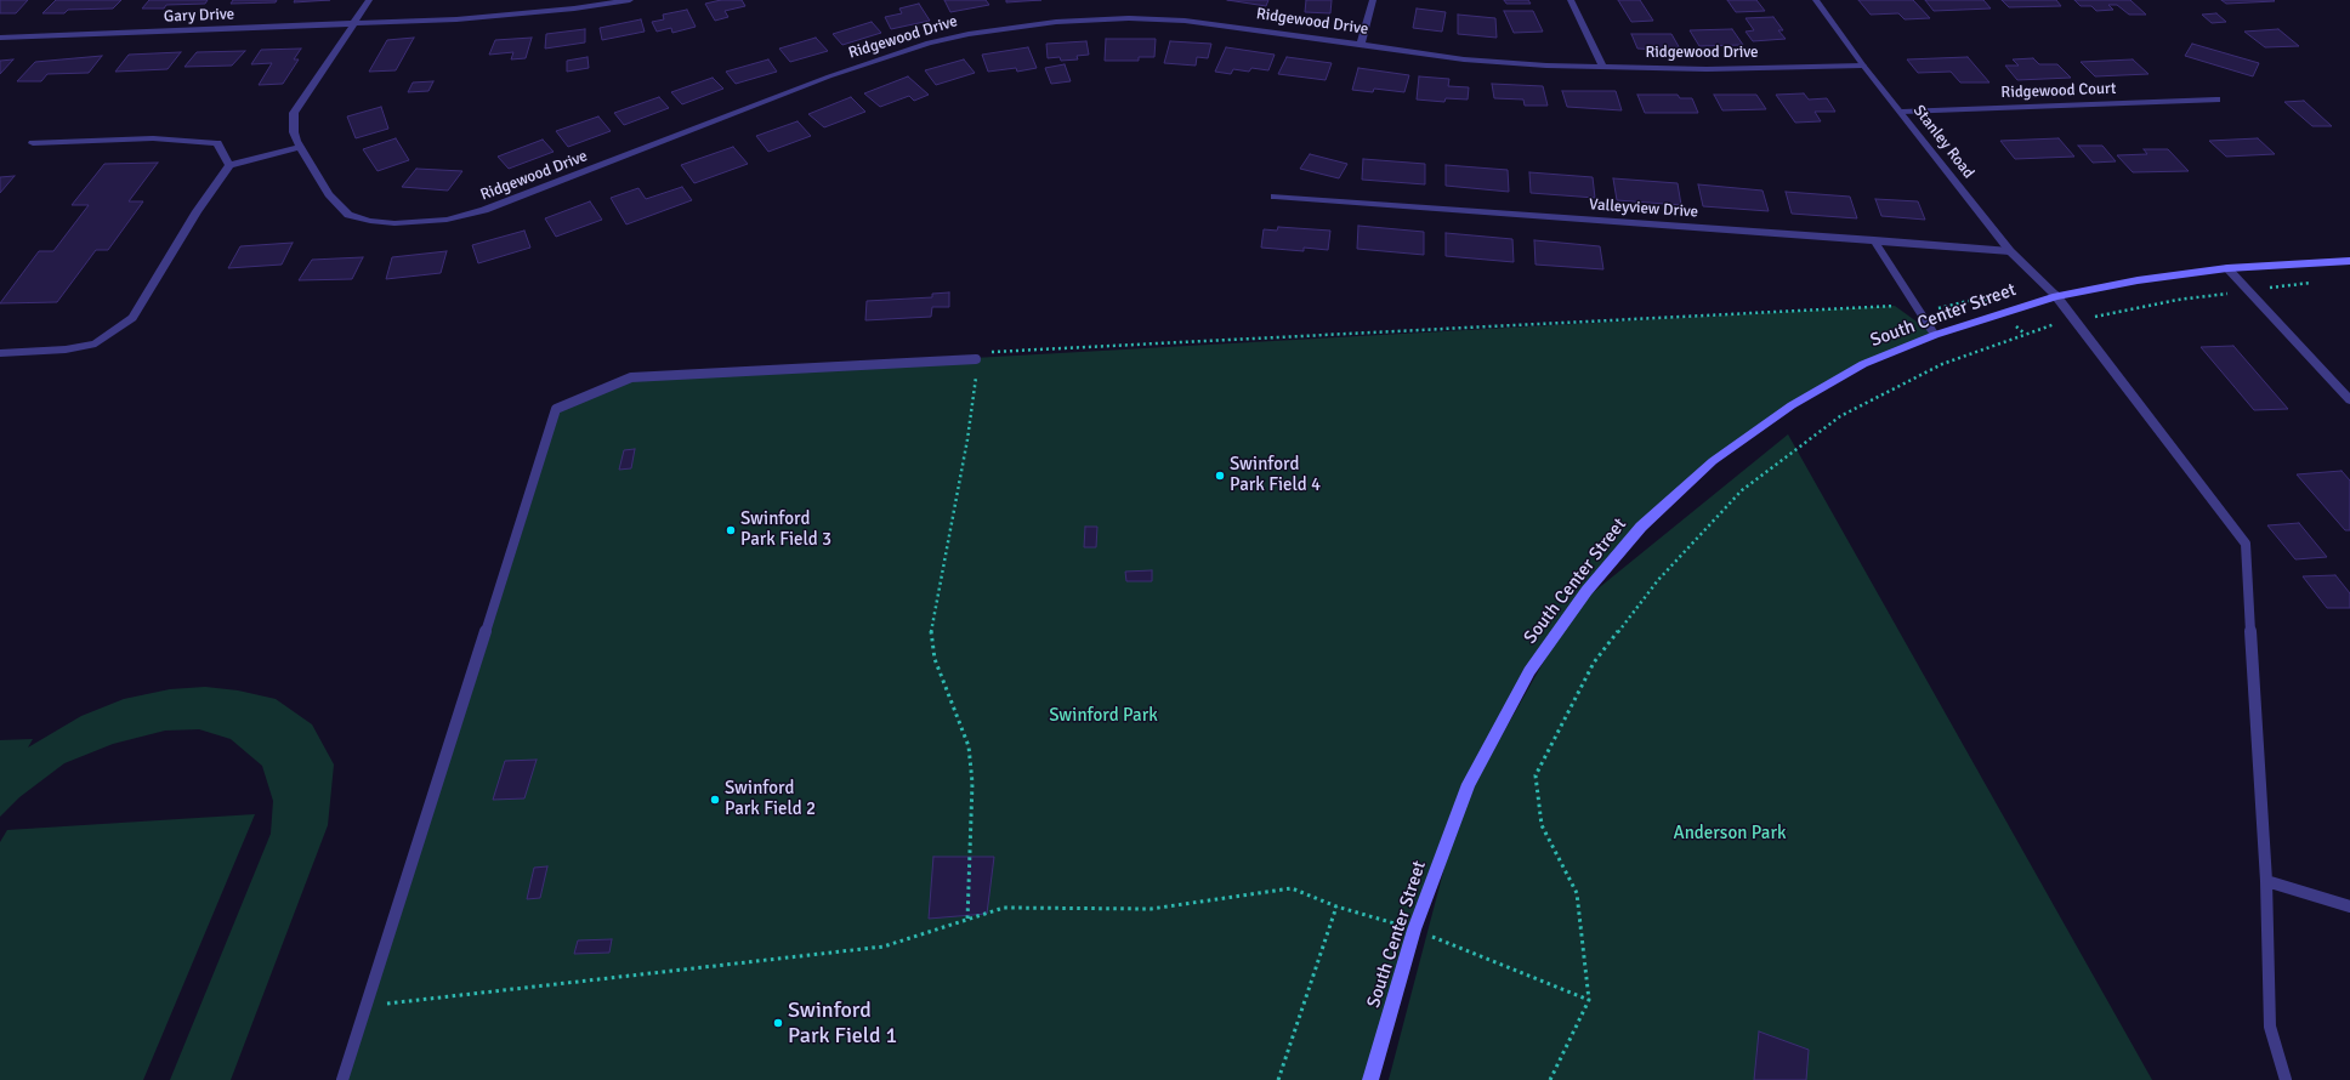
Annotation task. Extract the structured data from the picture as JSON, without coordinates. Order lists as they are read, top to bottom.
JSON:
{
  "streets": {
    "main road": ["South Center Street"],
    "street": [
      "Gary Drive",
      "Ridgewood Drive",
      "Ridgewood Court",
      "Stanley Road",
      "Valleyview Drive"
    ]
  },
  "crossings": [
    ["Gary Drive", "Ridgewood Drive"],
    ["Ridgewood Drive", "Stanley Road"],
    ["Ridgewood Court", "Stanley Road"],
    ["Stanley Road", "Valleyview Drive"],
    ["Stanley Road", "South Center Street"]
  ],
  "parks": ["Swinford Park", "Anderson Park"],
  "places": [
    "Swinford Park Field 4",
    "Swinford Park Field 3",
    "Swinford Park Field 2",
    "Swinford Park Field 1"
  ]
}
